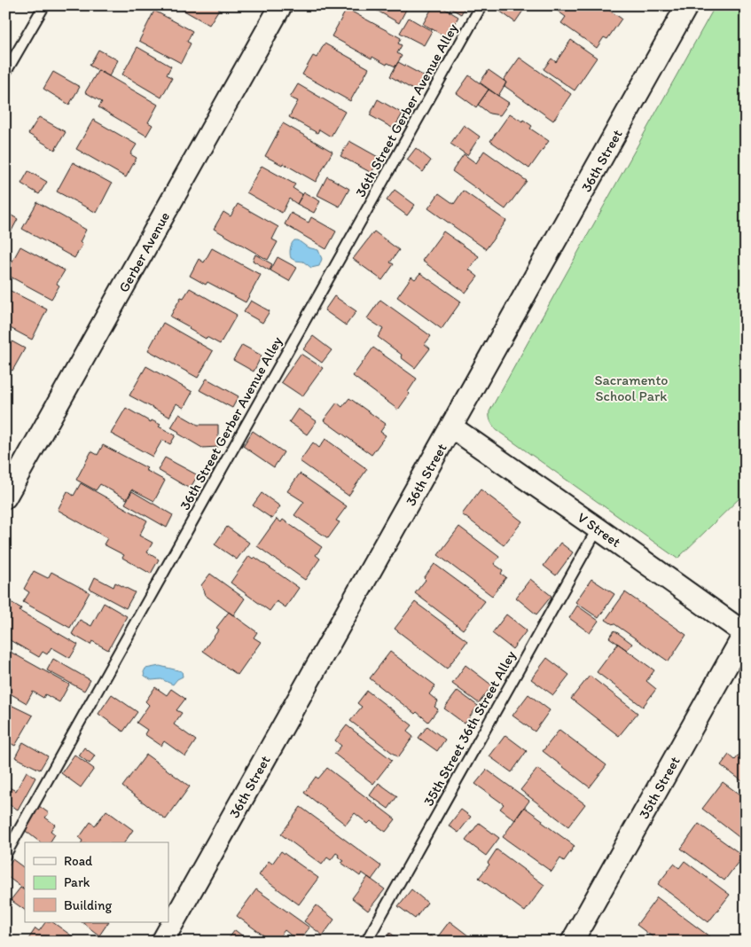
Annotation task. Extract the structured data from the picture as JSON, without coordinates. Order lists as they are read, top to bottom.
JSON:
{
  "streets": {
    "street": [
      "36th Street",
      "Gerber Avenue",
      "V Street",
      "35th Street"
    ],
    "lane": ["36th Street Gerber Avenue Alley", "35th Street 36th Street Alley"]
  },
  "crossings": [
    ["36th Street", "V Street"],
    ["V Street", "35th Street 36th Street Alley"],
    ["V Street", "35th Street"]
  ],
  "parks": ["Sacramento School Park"],
  "legend": ["Road", "Park", "Building"]
}
